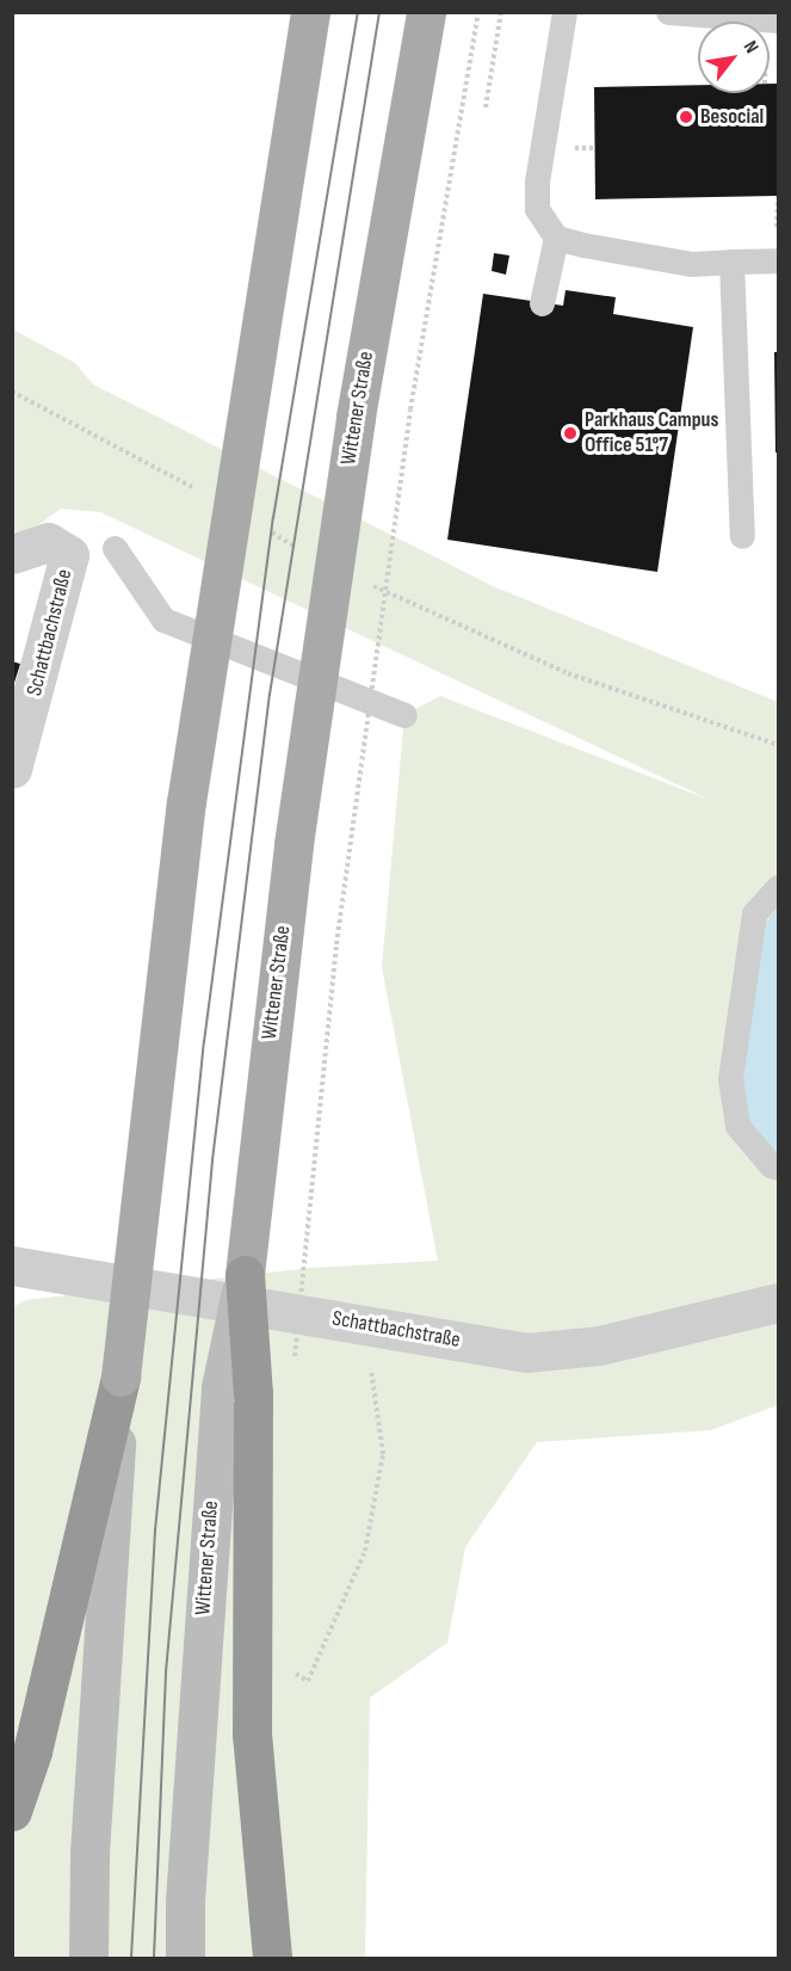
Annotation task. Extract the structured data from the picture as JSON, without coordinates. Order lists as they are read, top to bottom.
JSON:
{
  "streets": {
    "main road": ["Wittener Straße"],
    "street": ["Schattbachstraße"]
  },
  "places": ["Besocial", "Parkhaus Campus Office 51°7"],
  "north": "top right"
}
